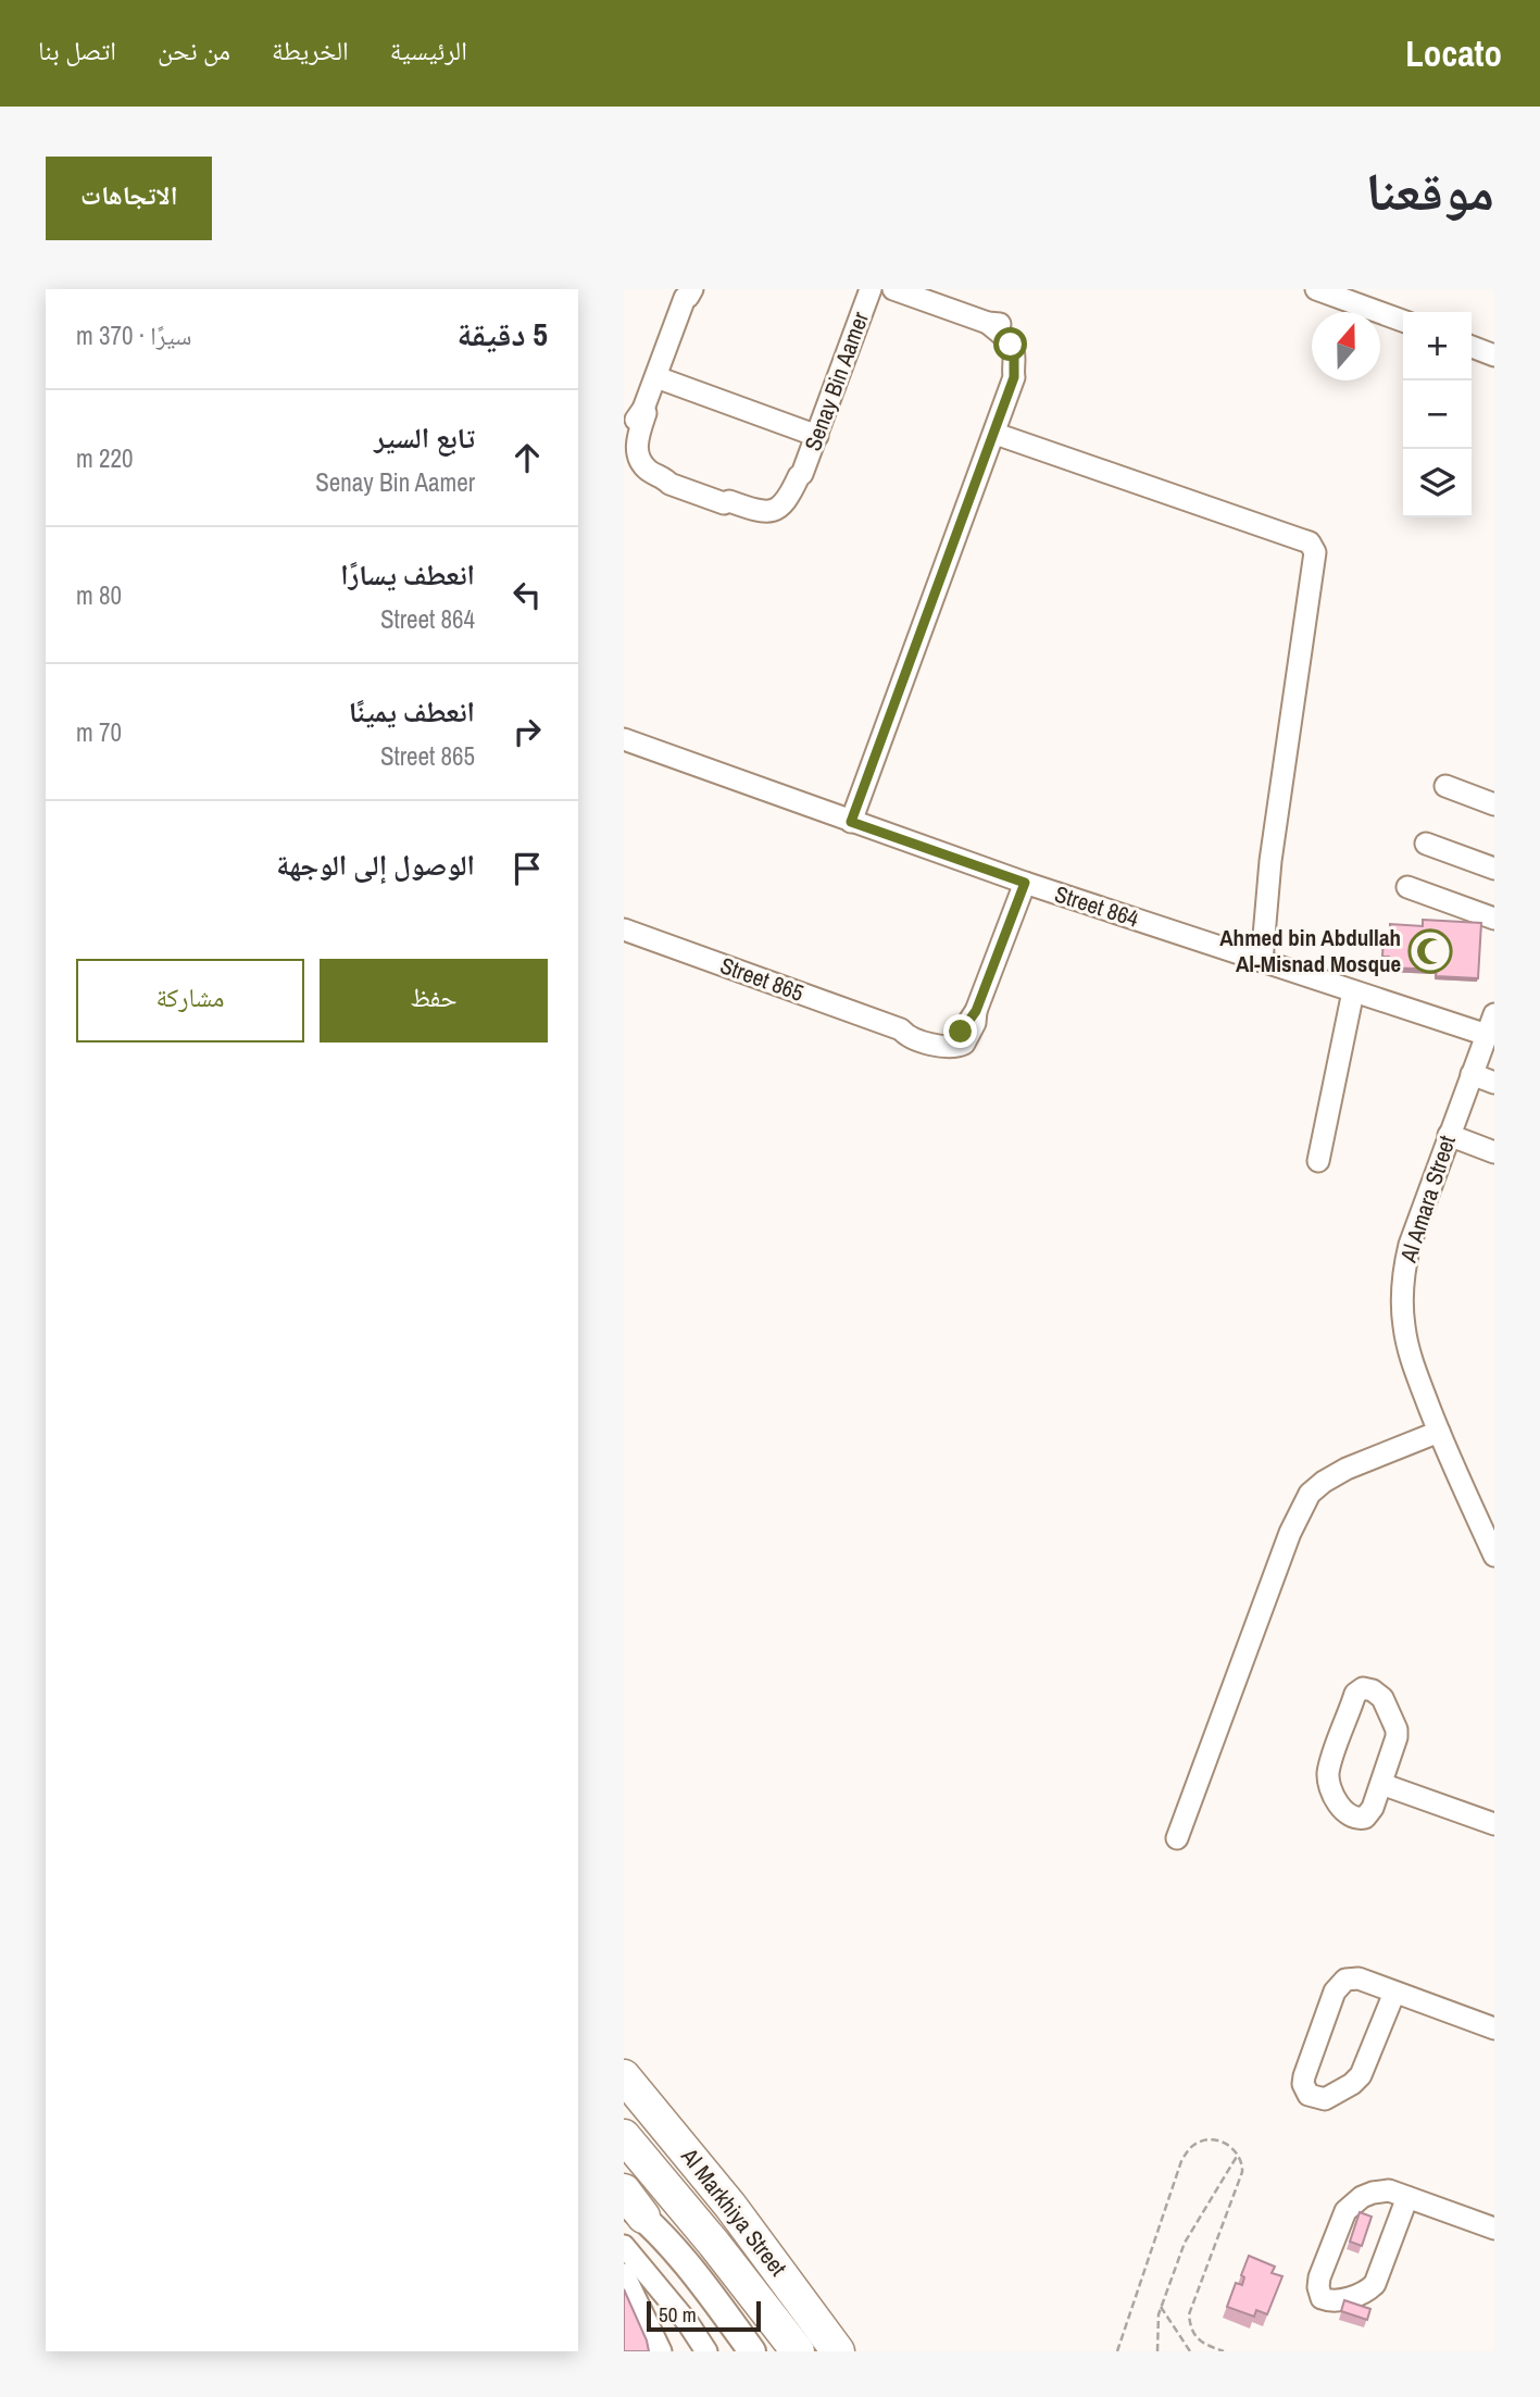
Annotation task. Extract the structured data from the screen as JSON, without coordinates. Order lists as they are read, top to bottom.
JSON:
{
  "streets": {
    "highway": ["Al Markhiya Street"],
    "street": [
      "Senay Bin Aamer",
      "Street 864",
      "Street 865",
      "Al Amara Street"
    ]
  },
  "crossings": [
    ["Senay Bin Aamer", "Street 864"],
    ["Street 864", "Street 865"],
    ["Street 864", "Al Amara Street"]
  ],
  "places": {
    "mosque": ["Ahmed bin Abdullah Al-Misnad Mosque"]
  },
  "scale_bar": "50 m",
  "north": "top",
  "page": {
    "header": "Locato",
    "nav": [
      "الرئيسية",
      "الخريطة",
      "من نحن",
      "اتصل بنا"
    ],
    "title": "موقعنا",
    "buttons": [
      "الاتجاهات",
      ["حفظ", "مشاركة"]
    ],
    "heading": ["5 دقيقة", "سيرًا · 370 m"],
    "map_buttons": ["+", "−"],
    "list": [
      ["تابع السير", "Senay Bin Aamer", "220 m"],
      ["انعطف يسارًا", "Street 864", "80 m"],
      ["انعطف يمينًا", "Street 865", "70 m"],
      "الوصول إلى الوجهة"
    ],
    "scale": "50 m"
  }
}
